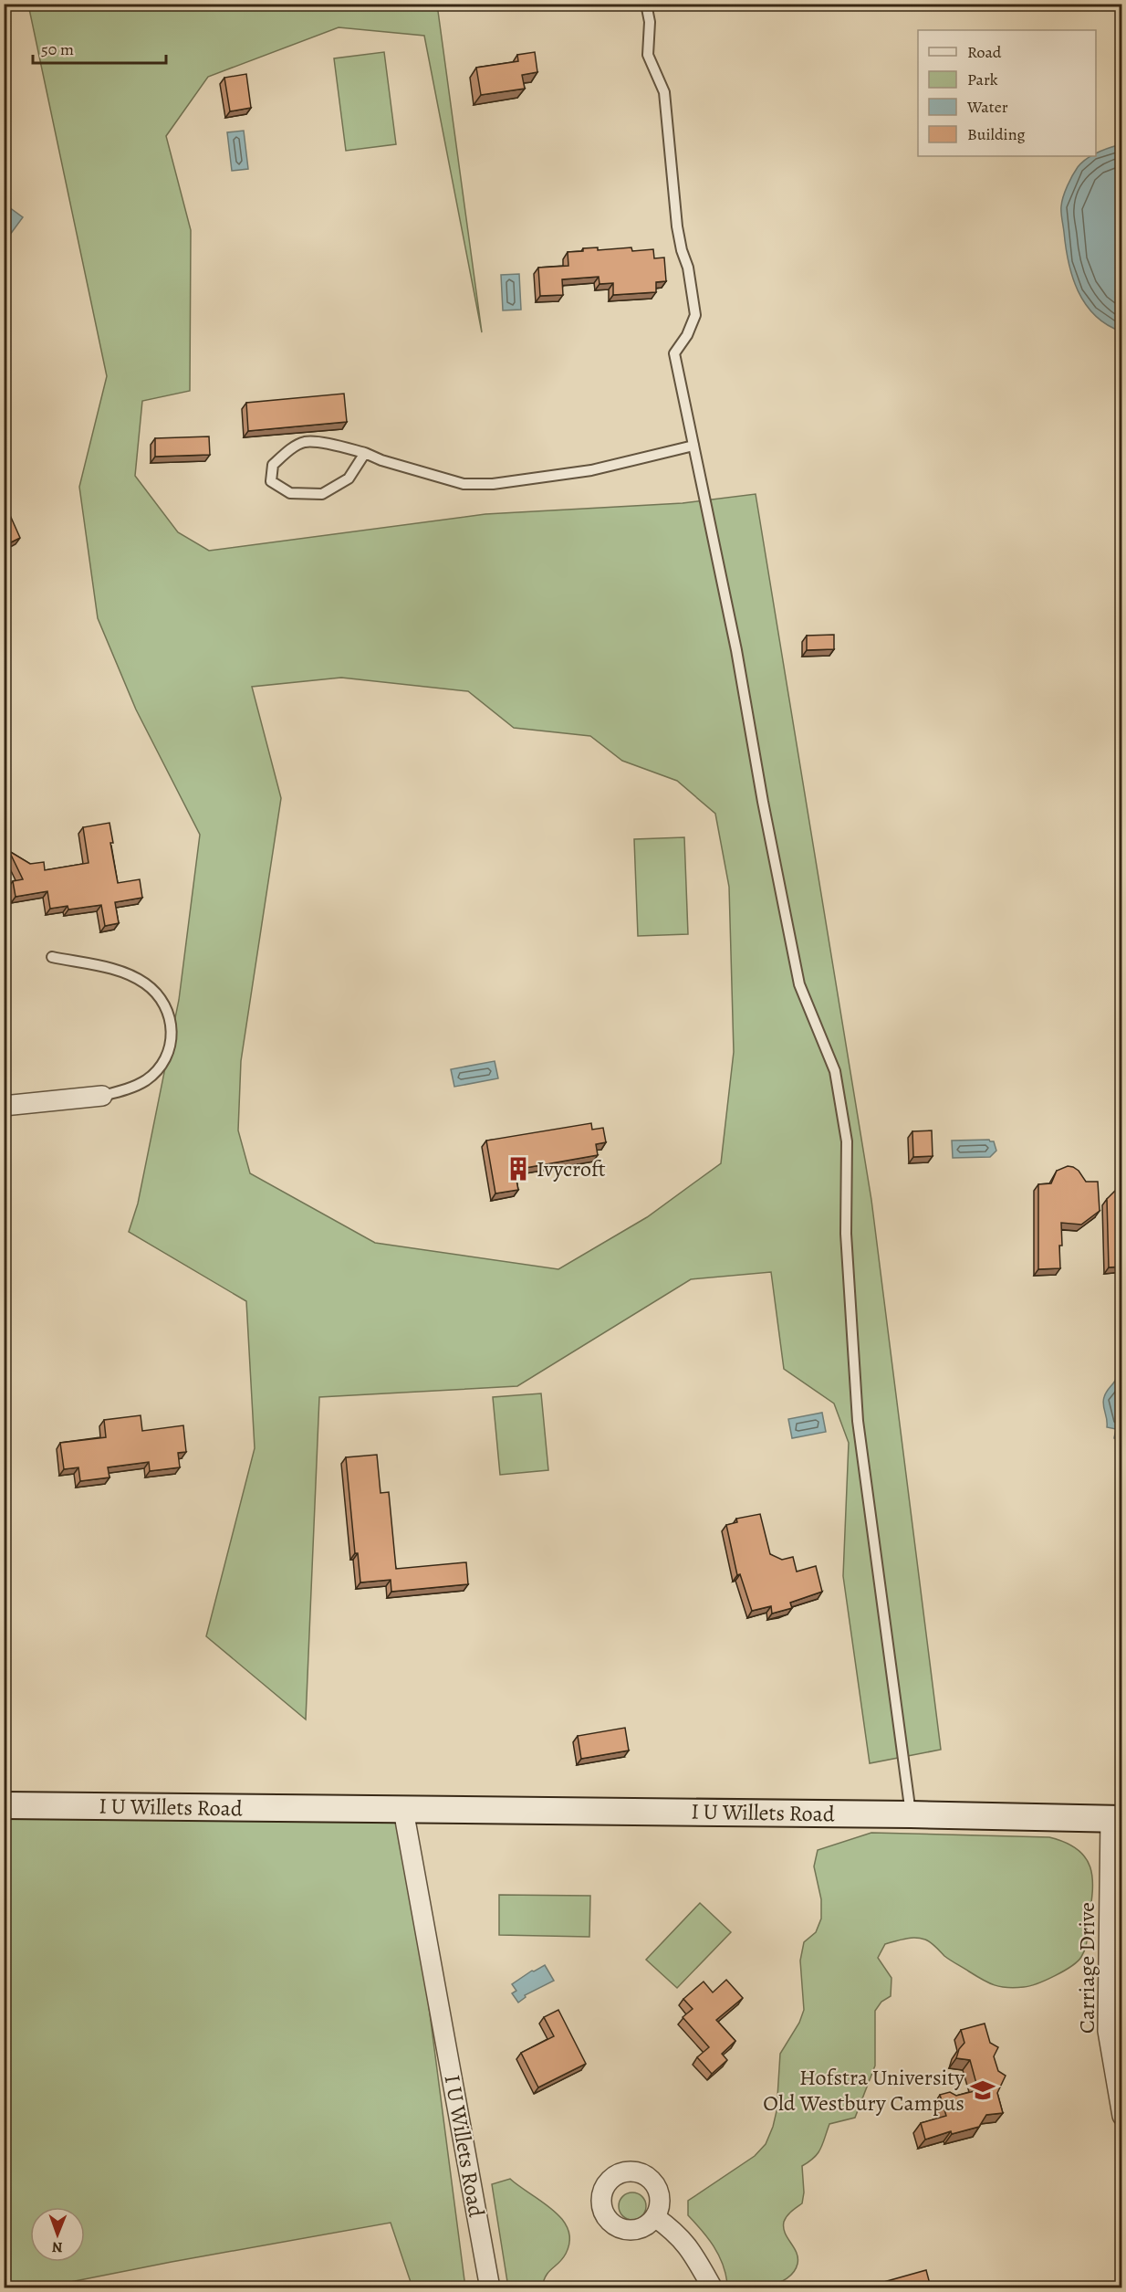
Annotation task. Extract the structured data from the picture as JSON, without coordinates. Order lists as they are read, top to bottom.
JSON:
{
  "streets": {
    "street": ["I U Willets Road", "Carriage Drive"]
  },
  "crossings": [
    ["I U Willets Road", "Carriage Drive"]
  ],
  "places": {
    "building": ["Ivycroft"],
    "school or university": ["Hofstra University Old Westbury Campus"]
  },
  "legend": [
    "Road",
    "Park",
    "Water",
    "Building"
  ],
  "scale_bar": "50 m",
  "north": "bottom"
}
